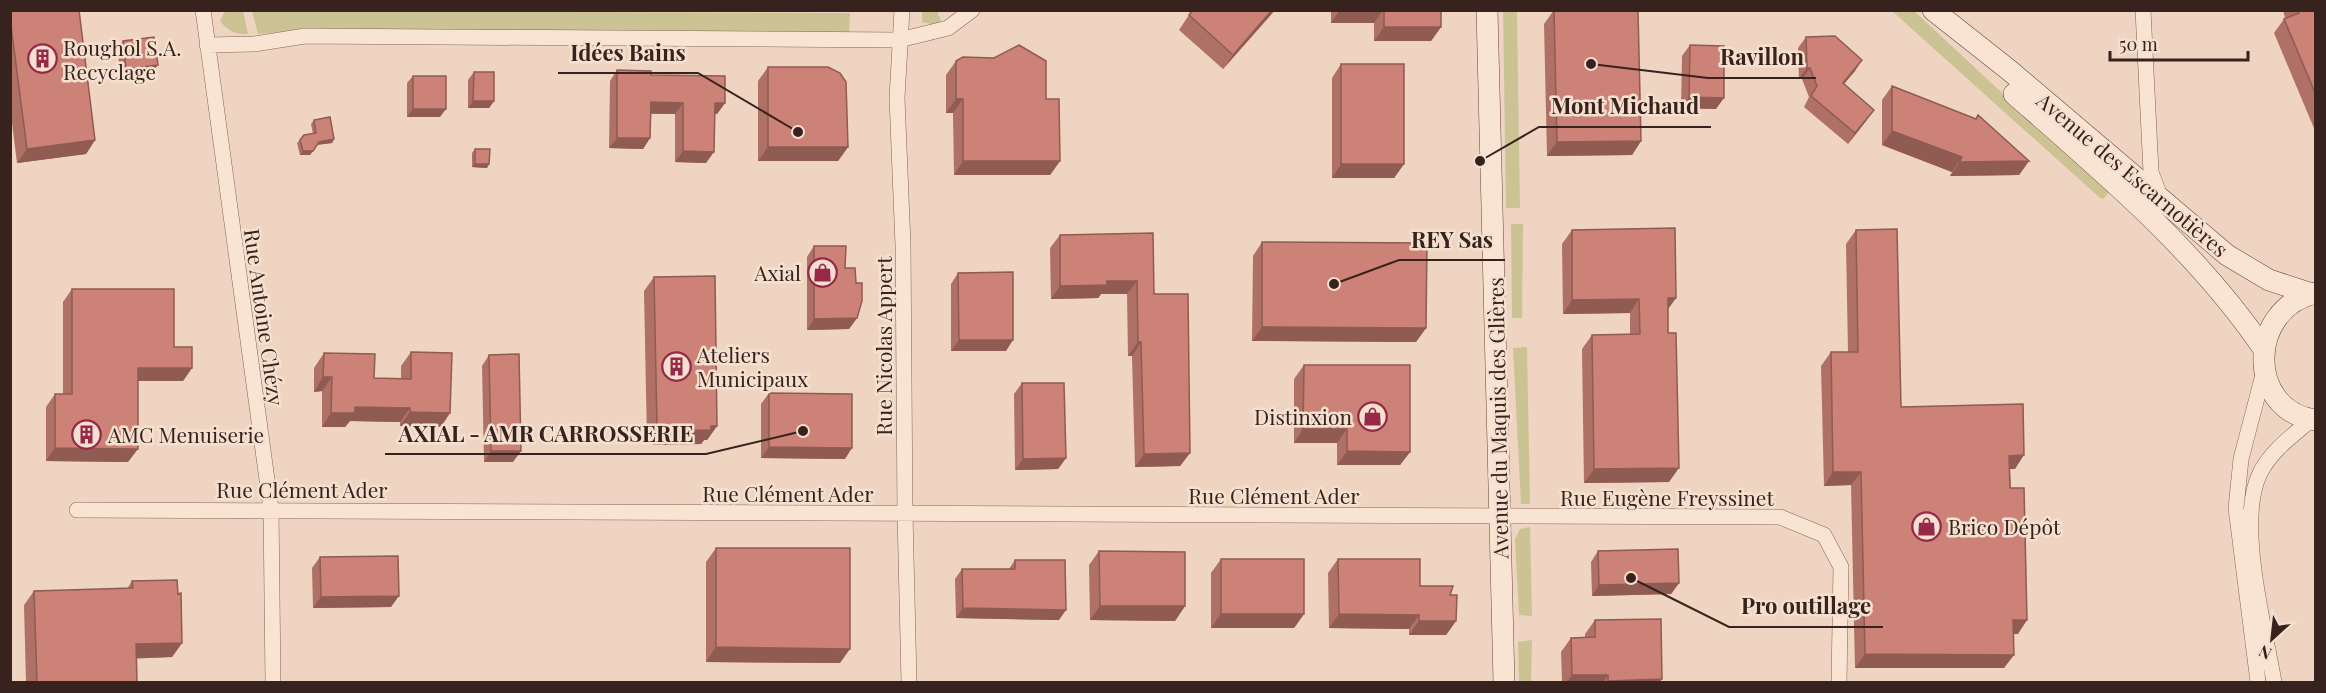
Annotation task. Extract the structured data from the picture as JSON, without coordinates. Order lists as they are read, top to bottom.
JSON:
{
  "streets": {
    "main road": ["Avenue des Escarnotières", "Avenue du Maquis des Glières"],
    "street": [
      "Rue Antoine Chézy",
      "Rue Nicolas Appert",
      "Rue Clément Ader",
      "Rue Eugène Freyssinet"
    ]
  },
  "crossings": [
    ["Rue Antoine Chézy", "Rue Clément Ader"],
    ["Rue Nicolas Appert", "Rue Clément Ader"],
    ["Avenue du Maquis des Glières", "Rue Clément Ader"],
    ["Avenue du Maquis des Glières", "Rue Eugène Freyssinet"],
    ["Rue Clément Ader", "Rue Eugène Freyssinet"]
  ],
  "places": {
    "building": ["Roughol S.A. Recyclage", "Ateliers Municipaux", "AMC Menuiserie"],
    "other": [
      "Ravillon",
      "Idées Bains",
      "Mont Michaud",
      "REY Sas",
      "AXIAL - AMR CARROSSERIE",
      "Pro outillage"
    ],
    "shop": ["Axial", "Distinxion", "Brico Dépôt"]
  },
  "scale_bar": "50 m",
  "north": "bottom left"
}
